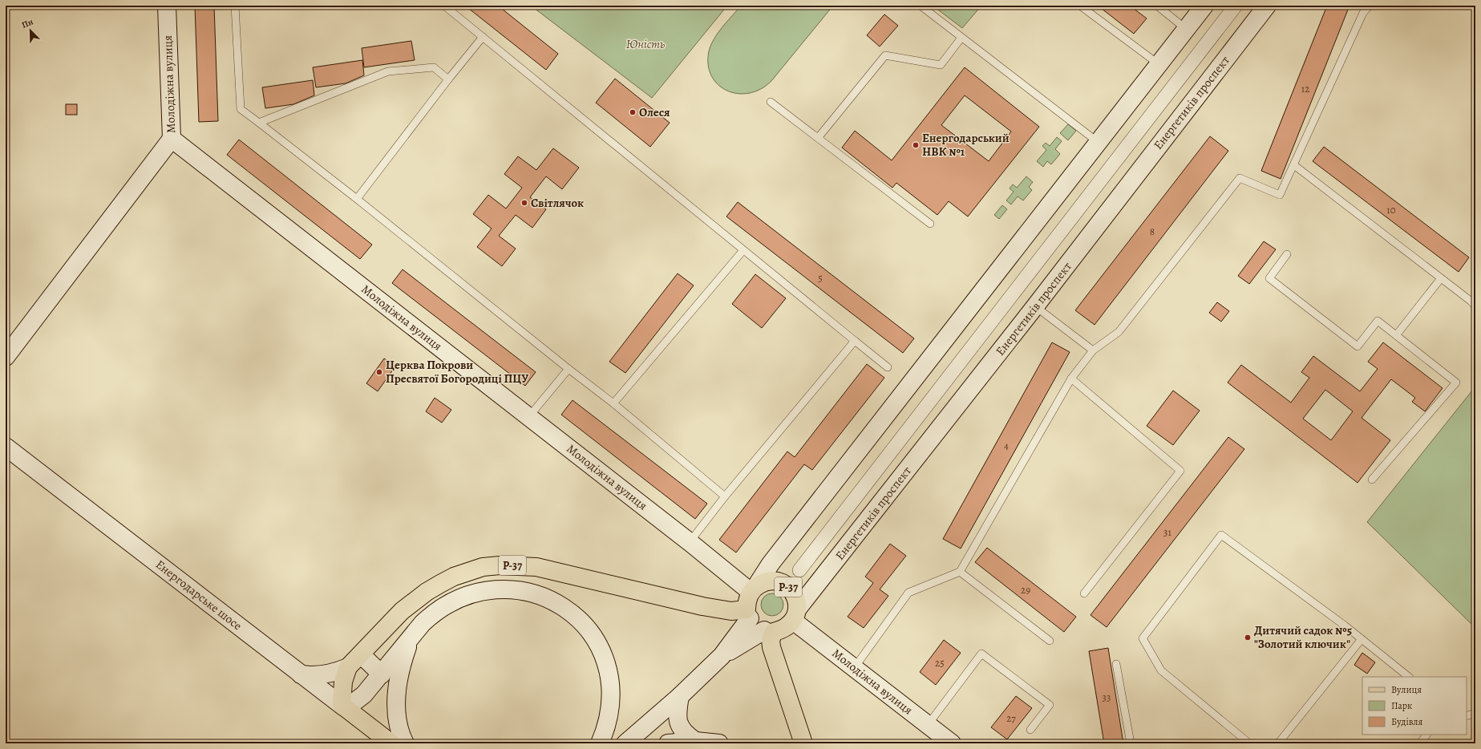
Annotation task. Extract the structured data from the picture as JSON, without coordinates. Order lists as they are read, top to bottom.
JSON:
{
  "streets": {
    "main road": ["Р-37", "Енергодарське шосе"],
    "street": ["Молодіжна вулиця", "Енергетиків проспект"]
  },
  "crossings": [
    ["Молодіжна вулиця", "Енергетиків проспект"],
    ["Молодіжна вулиця", "Р-37"],
    ["Енергетиків проспект", "Р-37"],
    ["Р-37", "Енергодарське шосе"]
  ],
  "parks": ["Юність"],
  "places": [
    "Олеся",
    "Енергодарський НВК №1",
    "Світлячок",
    "Церква Покрови Пресвятої Богородиці ПЦУ",
    "Дитячий садок №5 \"Золотий ключик\""
  ],
  "house_numbers": [
    "12",
    "10",
    "8",
    "5",
    "4",
    "31",
    "29",
    "25",
    "33",
    "27"
  ],
  "legend": ["Вулиця", "Парк", "Будівля"],
  "north": "top left"
}
